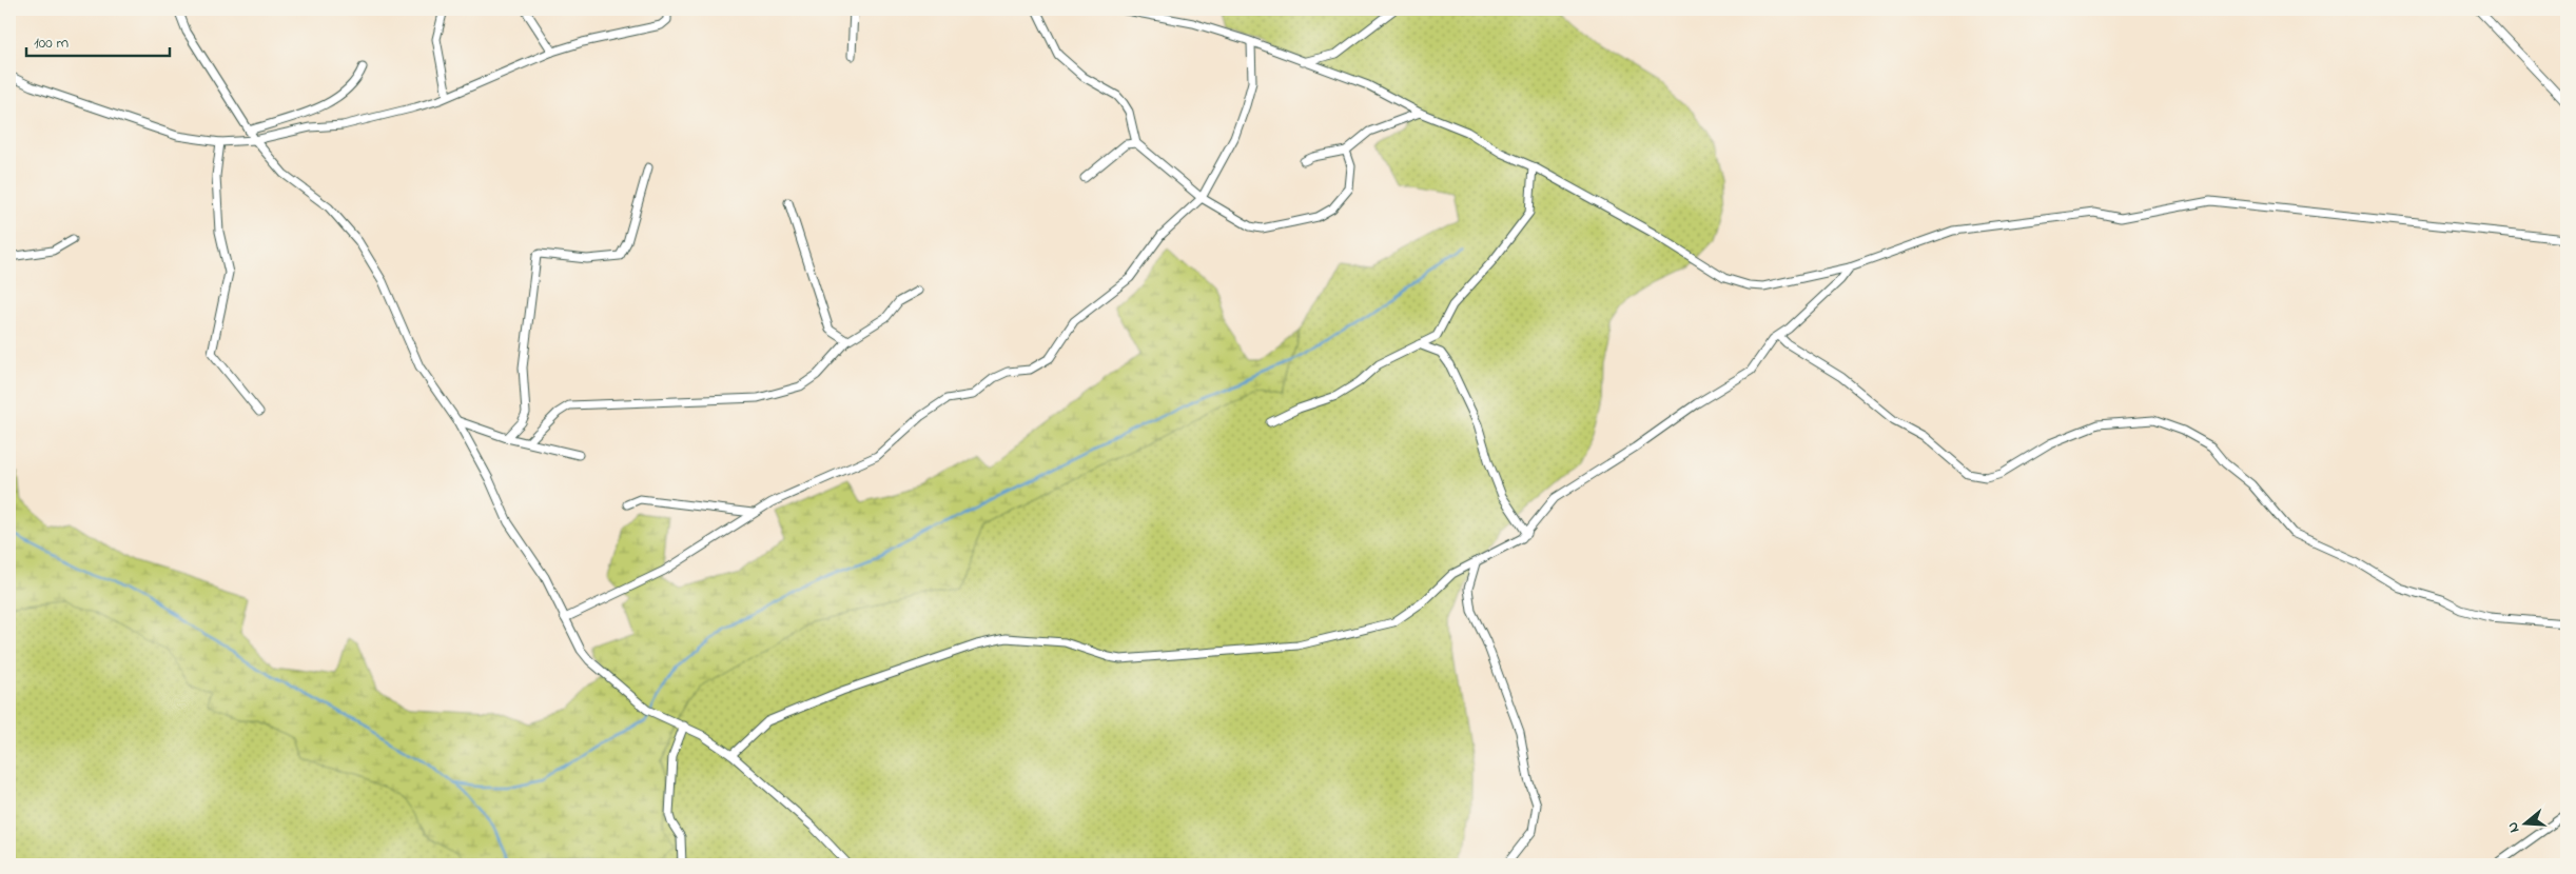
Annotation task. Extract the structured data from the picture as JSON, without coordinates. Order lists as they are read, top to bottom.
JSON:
{
  "scale_bar": "100 m",
  "north": "left"
}
